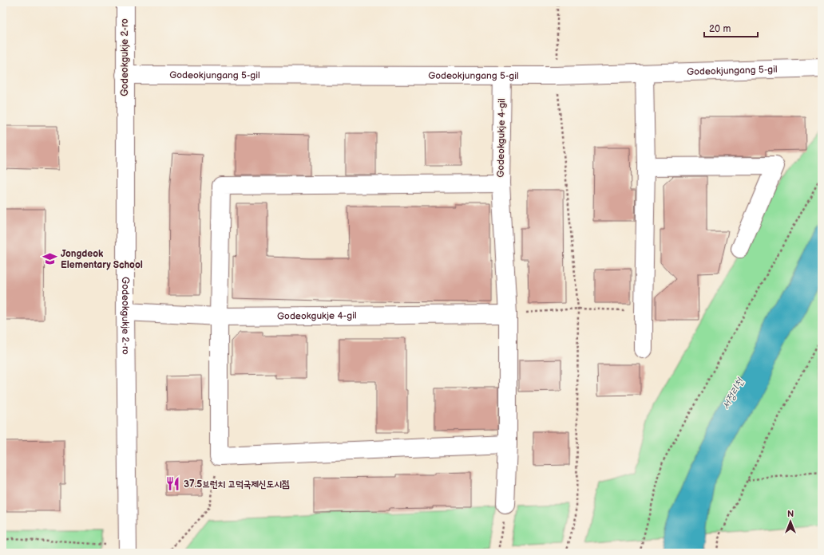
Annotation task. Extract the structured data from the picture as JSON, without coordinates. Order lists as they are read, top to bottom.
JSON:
{
  "streets": {
    "street": ["Godeokgukje 2-ro", "Godeokjungang 5-gil", "Godeokgukje 4-gil"]
  },
  "crossings": [
    ["Godeokgukje 2-ro", "Godeokjungang 5-gil"],
    ["Godeokgukje 2-ro", "Godeokgukje 4-gil"],
    ["Godeokjungang 5-gil", "Godeokgukje 4-gil"]
  ],
  "water": ["서정리천"],
  "places": {
    "school or university": ["Jongdeok Elementary School"],
    "restaurant": ["37.5브런치 고덕국제신도시점"]
  },
  "scale_bar": "20 m",
  "north": "top"
}
